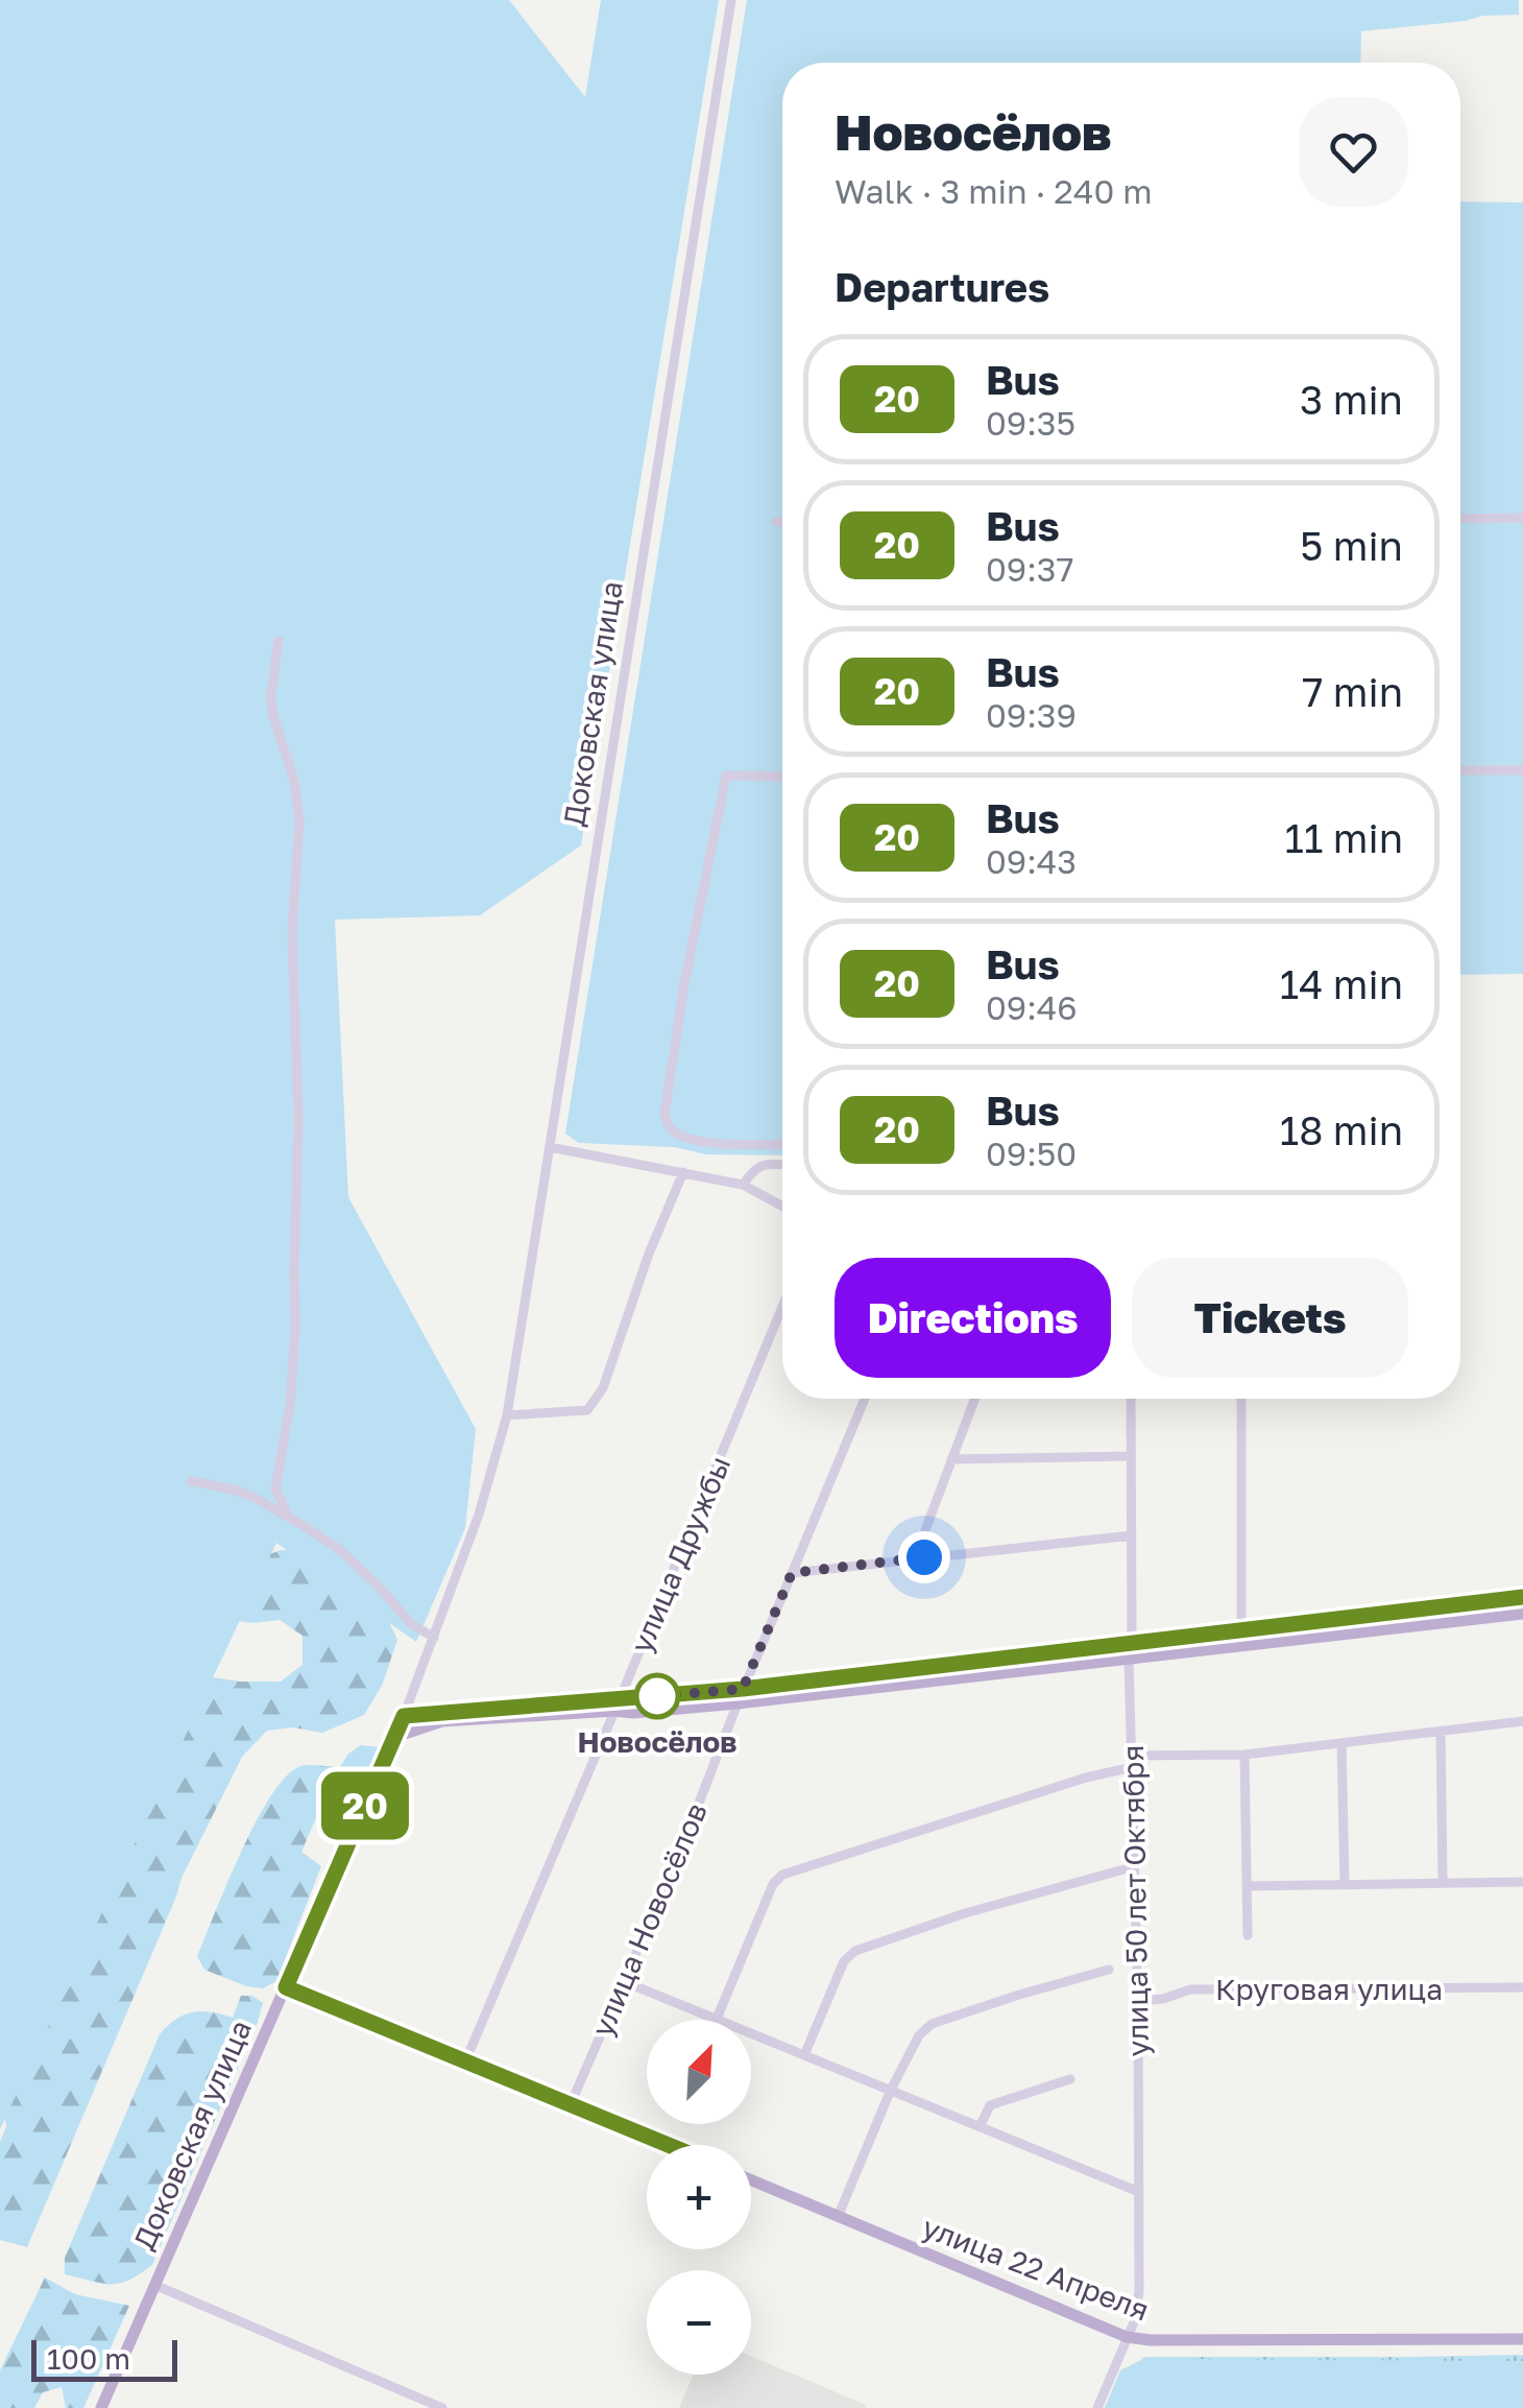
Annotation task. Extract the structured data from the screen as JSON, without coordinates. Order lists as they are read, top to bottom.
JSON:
{
  "streets": {
    "main road": ["Доковская улица", "улица 22 Апреля"],
    "street": [
      "улица Дружбы",
      "улица 50 лет Октября",
      "улица Новосёлов",
      "Круговая улица"
    ]
  },
  "crossings": [
    ["улица 50 лет Октября", "Круговая улица"],
    ["улица 50 лет Октября", "улица 22 Апреля"]
  ],
  "places": ["Новосёлов"],
  "lines": ["bus line 20"],
  "scale_bar": "100 m",
  "north": "top right",
  "page": {
    "on_map": "20",
    "heading": [
      ["Новосёлов", "Walk · 3 min · 240 m"],
      "Departures"
    ],
    "list": [
      {
        "mark": "20",
        "name": "Bus",
        "note": "09:35",
        "value": "3 min"
      },
      {
        "mark": "20",
        "name": "Bus",
        "note": "09:37",
        "value": "5 min"
      },
      {
        "mark": "20",
        "name": "Bus",
        "note": "09:39",
        "value": "7 min"
      },
      {
        "mark": "20",
        "name": "Bus",
        "note": "09:43",
        "value": "11 min"
      },
      {
        "mark": "20",
        "name": "Bus",
        "note": "09:46",
        "value": "14 min"
      },
      {
        "mark": "20",
        "name": "Bus",
        "note": "09:50",
        "value": "18 min"
      }
    ],
    "buttons": ["Directions", "Tickets"],
    "map_buttons": ["+", "−"],
    "scale": "100 m"
  }
}
